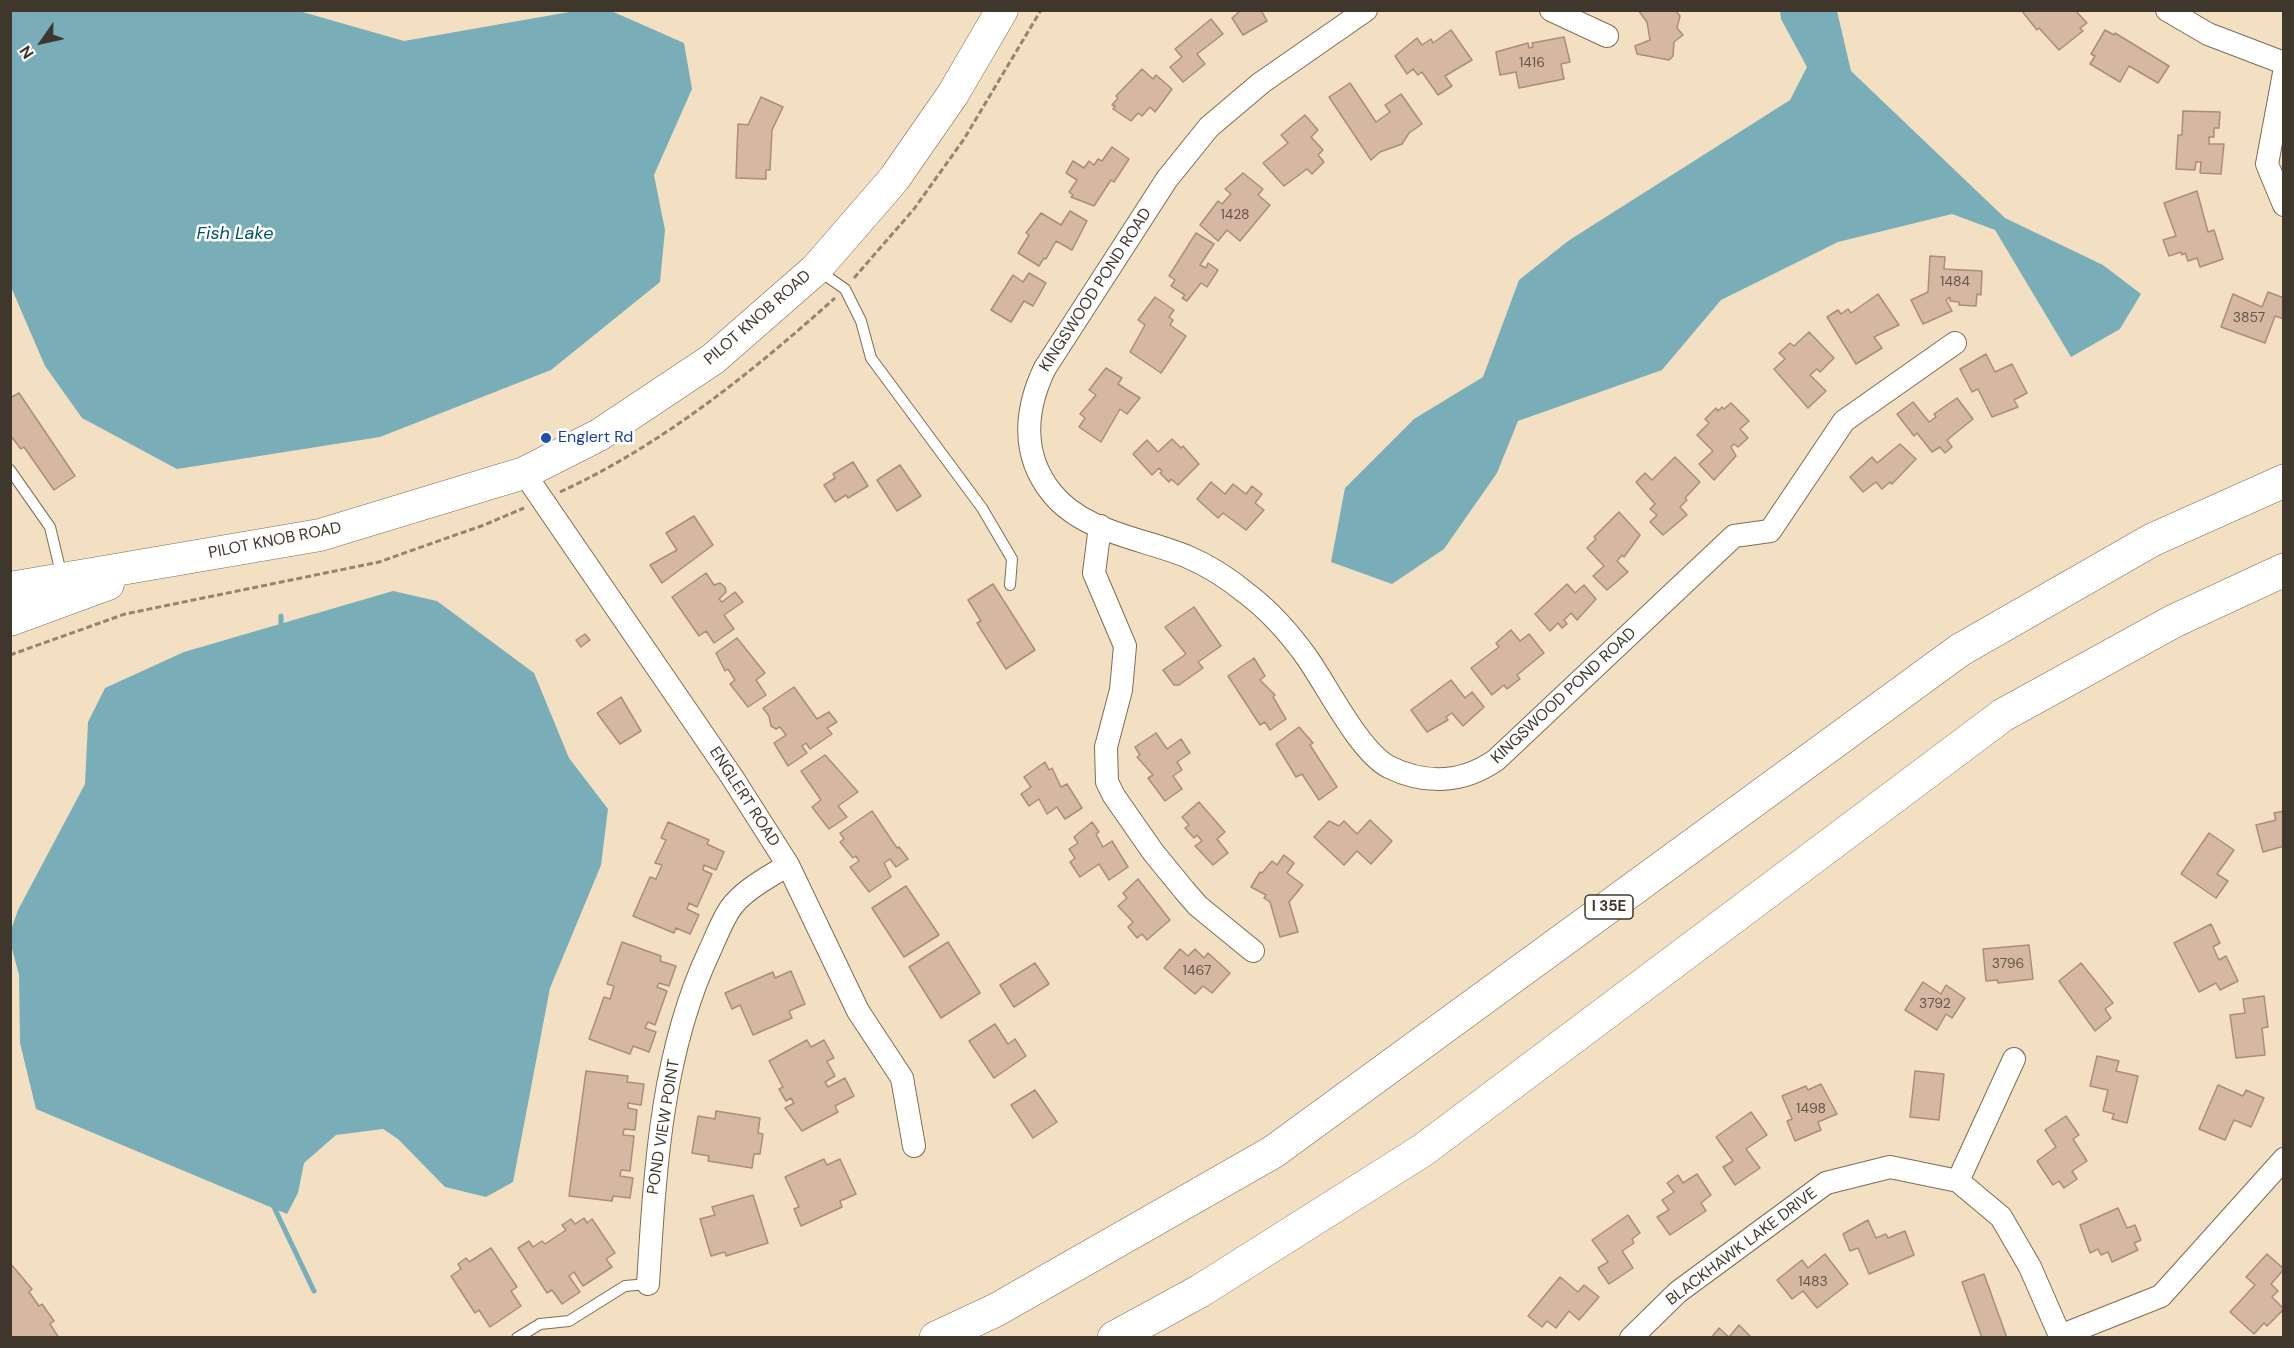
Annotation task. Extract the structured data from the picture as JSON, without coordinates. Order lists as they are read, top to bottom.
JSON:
{
  "streets": {
    "highway": ["I 35E"],
    "main road": ["PILOT KNOB ROAD"],
    "street": [
      "KINGSWOOD POND ROAD",
      "ENGLERT ROAD",
      "POND VIEW POINT",
      "BLACKHAWK LAKE DRIVE"
    ]
  },
  "crossings": [
    ["PILOT KNOB ROAD", "ENGLERT ROAD"],
    ["ENGLERT ROAD", "POND VIEW POINT"]
  ],
  "water": ["Fish Lake"],
  "places": ["Englert Rd"],
  "house_numbers": [
    "1416",
    "1428",
    "1484",
    "3857",
    "3796",
    "1467",
    "3792",
    "1498",
    "1483"
  ],
  "north": "bottom left"
}
